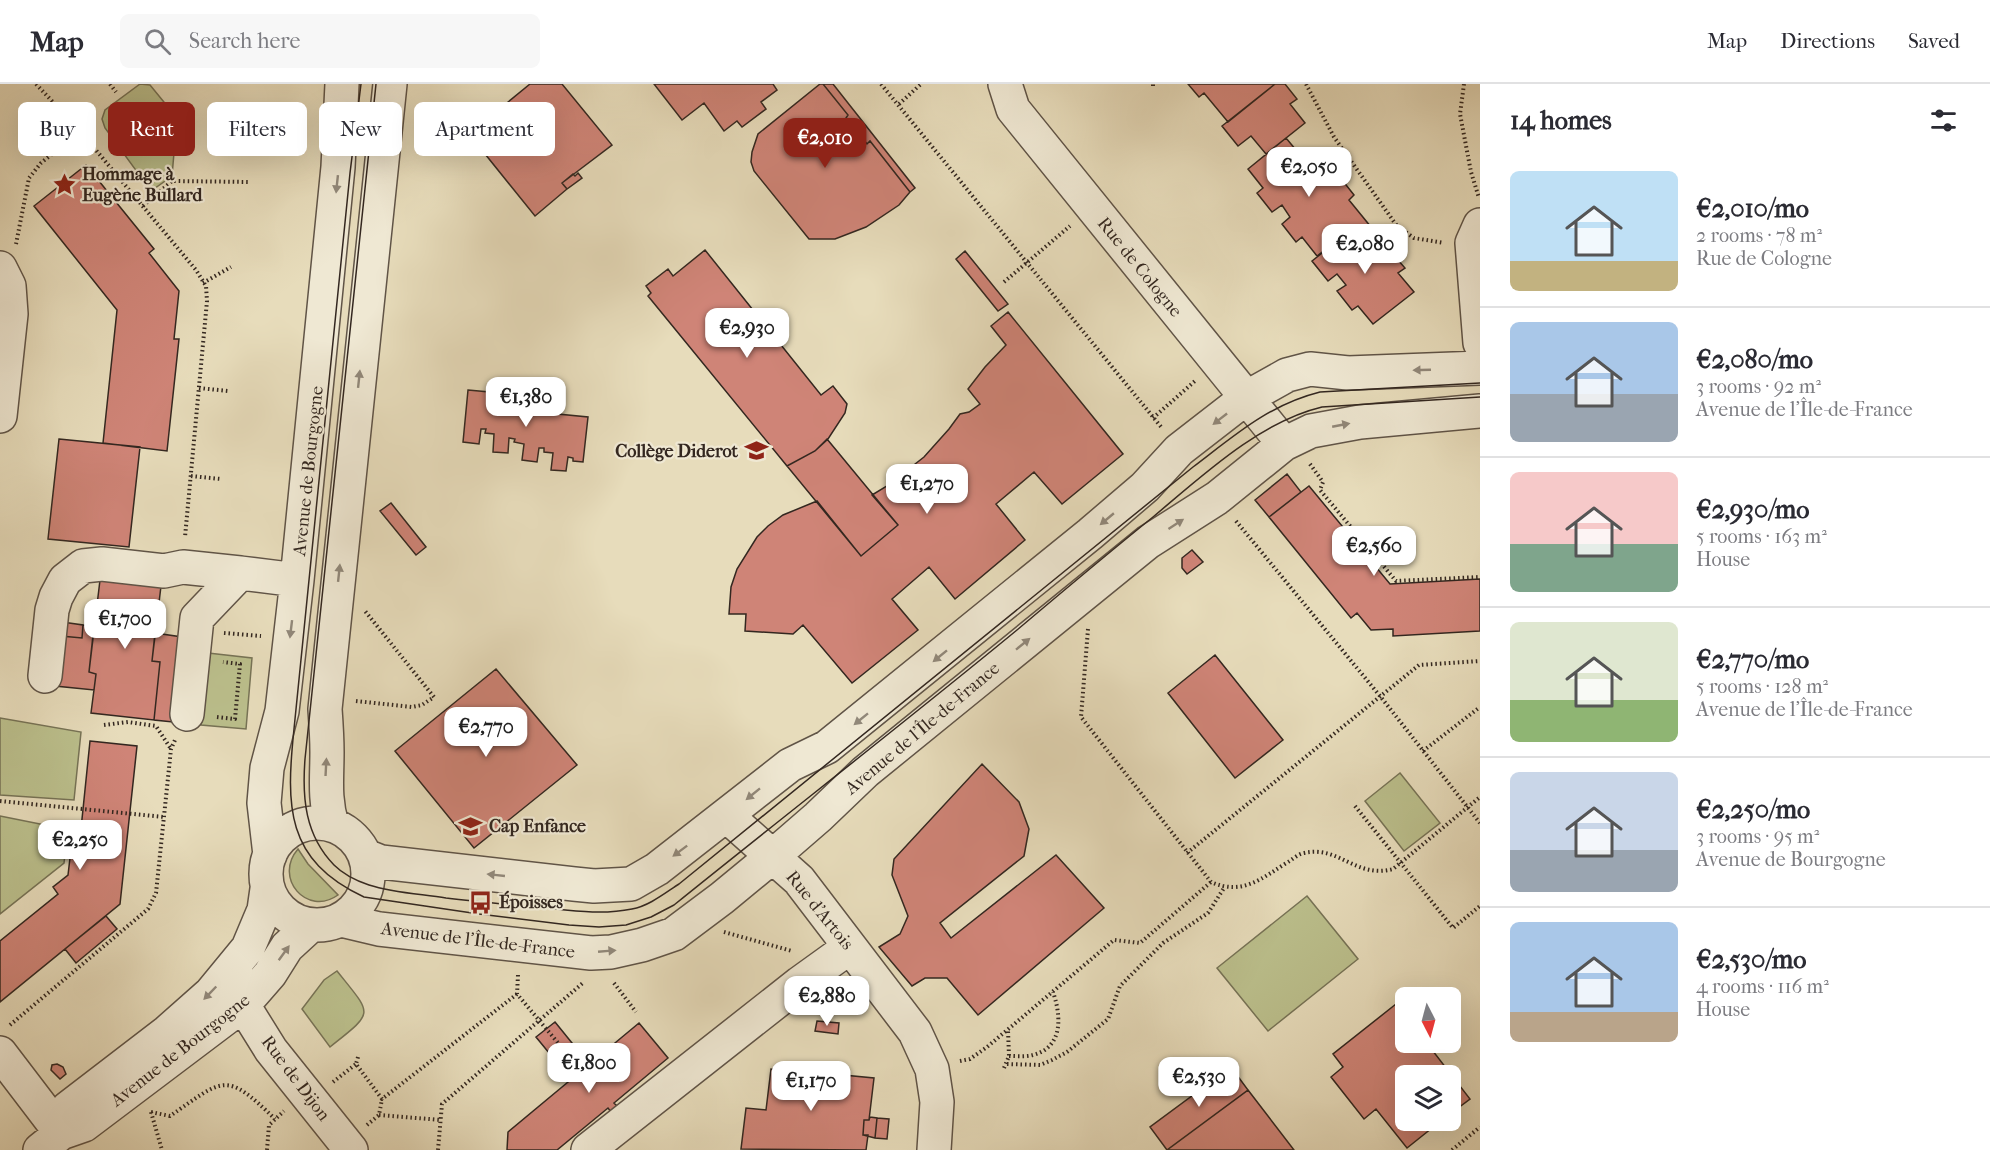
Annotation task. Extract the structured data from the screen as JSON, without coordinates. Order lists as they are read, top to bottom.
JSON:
{
  "streets": {
    "street": [
      "Rue de Cologne",
      "Avenue de Bourgogne",
      "Avenue de l’Île-de-France",
      "Rue d'Artois",
      "Rue de Dijon"
    ]
  },
  "crossings": [
    ["Rue de Cologne", "Avenue de l’Île-de-France"],
    ["Avenue de Bourgogne", "Avenue de l’Île-de-France"],
    ["Avenue de Bourgogne", "Rue de Dijon"],
    ["Avenue de l’Île-de-France", "Rue d'Artois"]
  ],
  "places": {
    "place": ["Hommage à Eugène Bullard"],
    "school or university": ["Collège Diderot", "Cap Enfance"],
    "bus stop": ["Époisses"]
  },
  "north": "bottom",
  "page": {
    "header": "Map",
    "search": "Search here",
    "nav": ["Map", "Directions", "Saved"],
    "heading": "14 homes",
    "chip": [
      "Buy",
      "Rent",
      "Filters",
      "New",
      "Apartment"
    ],
    "price": [
      "€2,010",
      "€2,050",
      "€2,080",
      "€2,930",
      "€1,380",
      "€1,270",
      "€2,560",
      "€1,700",
      "€2,770",
      "€2,250",
      "€2,880",
      "€1,800",
      "€2,530",
      "€1,170"
    ],
    "list": [
      {
        "name": "€2,010/mo",
        "note": "2 rooms · 78 m² · Rue de Cologne"
      },
      {
        "name": "€2,080/mo",
        "note": "3 rooms · 92 m² · Avenue de l’Île-de-France"
      },
      {
        "name": "€2,930/mo",
        "note": "5 rooms · 163 m² · House"
      },
      {
        "name": "€2,770/mo",
        "note": "5 rooms · 128 m² · Avenue de l’Île-de-France"
      },
      {
        "name": "€2,250/mo",
        "note": "3 rooms · 95 m² · Avenue de Bourgogne"
      },
      {
        "name": "€2,530/mo",
        "note": "4 rooms · 116 m² · House"
      }
    ]
  }
}
